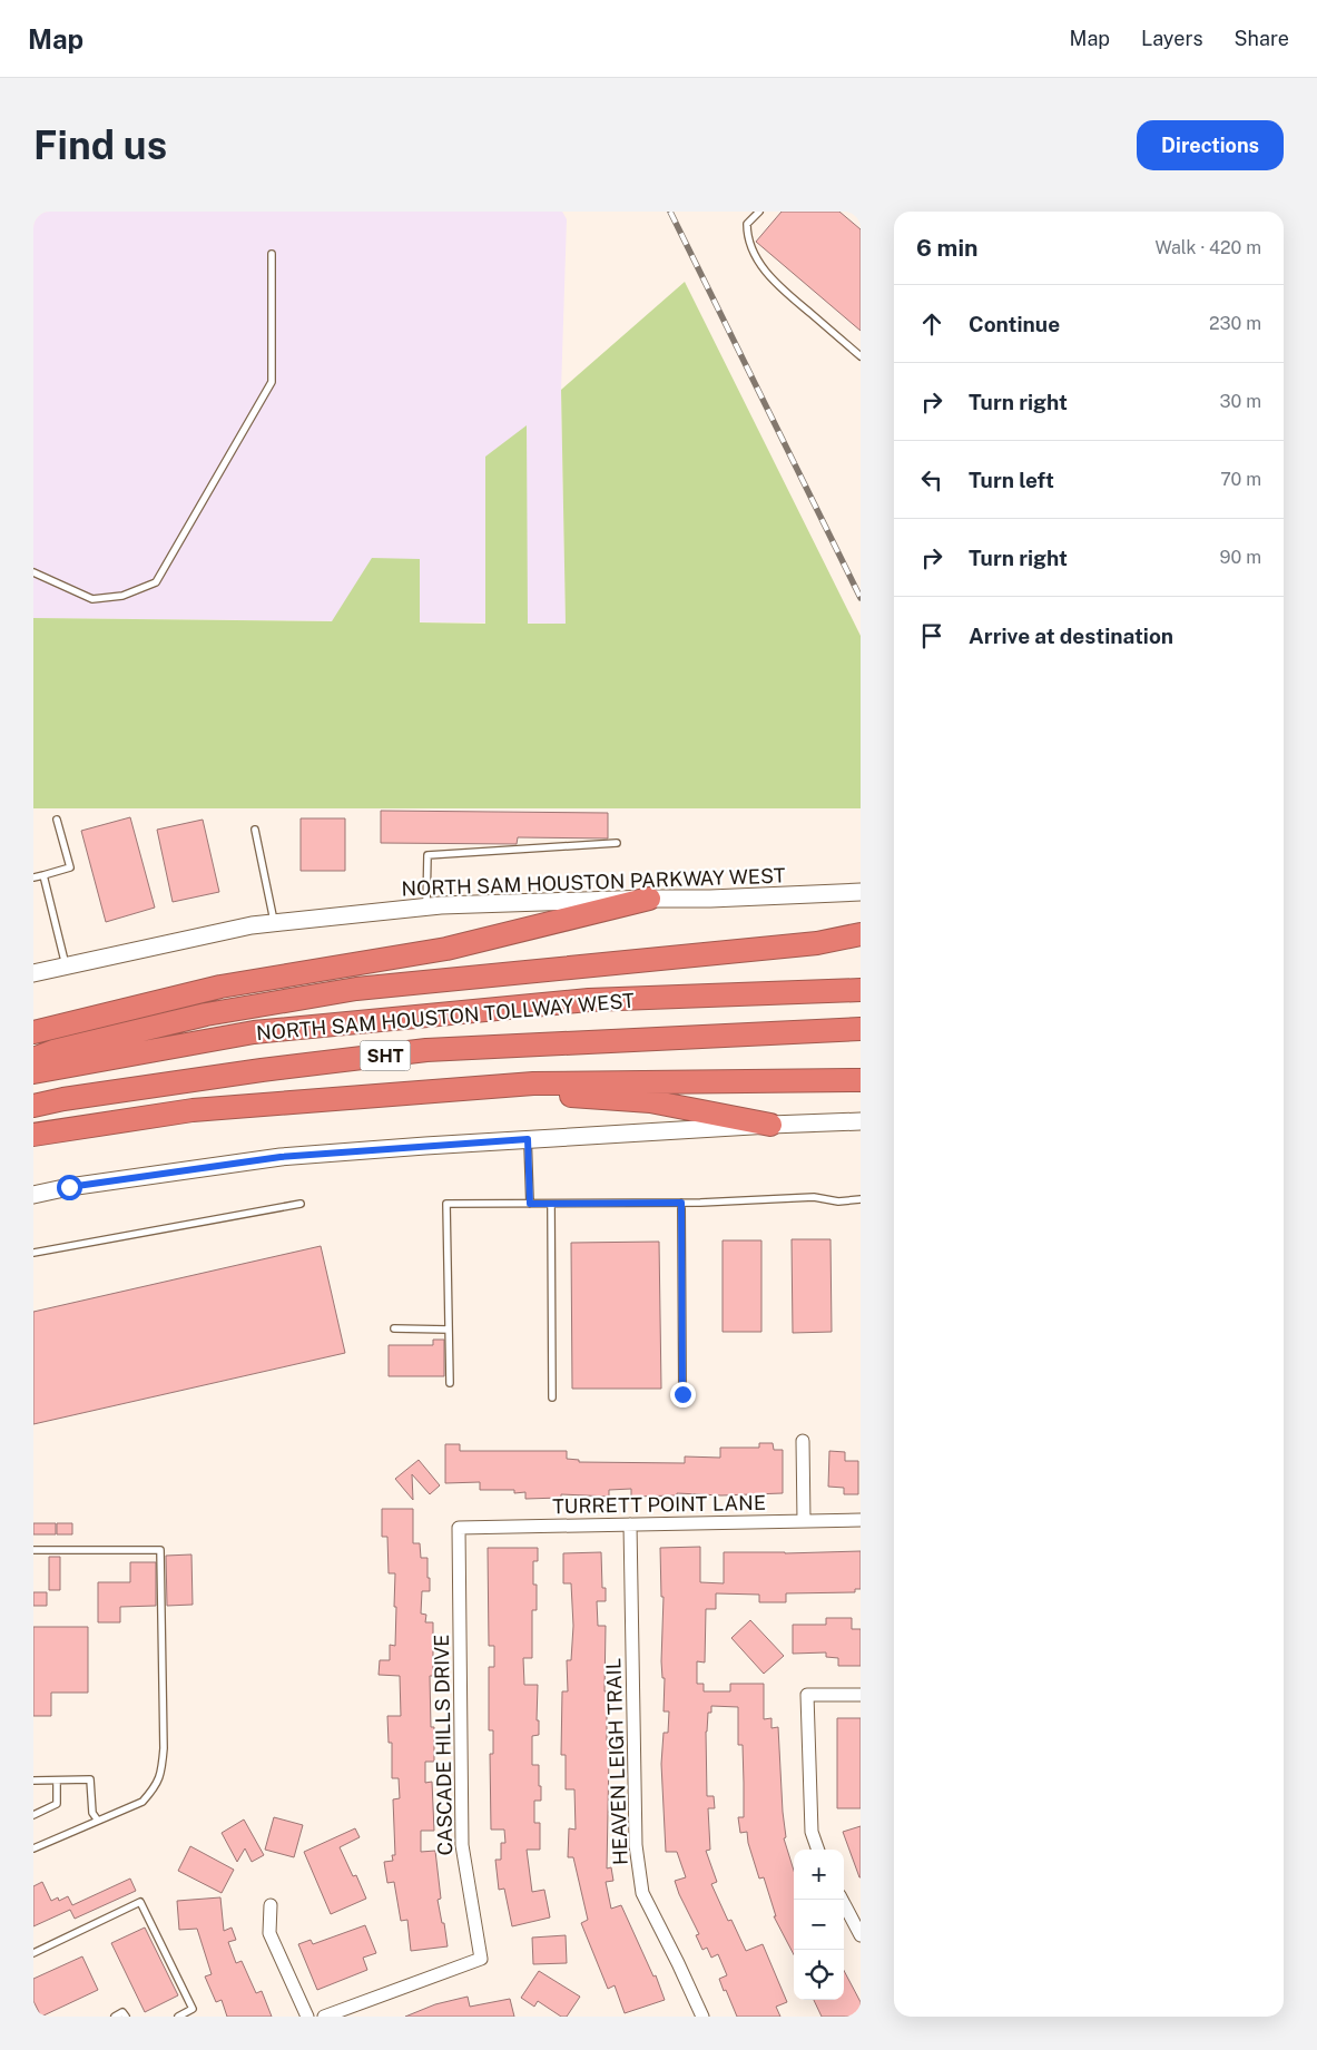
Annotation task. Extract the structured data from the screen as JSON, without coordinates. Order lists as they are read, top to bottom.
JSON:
{
  "streets": {
    "highway": ["NORTH SAM HOUSTON TOLLWAY WEST", "SHT"],
    "main road": ["NORTH SAM HOUSTON PARKWAY WEST"],
    "street": ["TURRETT POINT LANE", "CASCADE HILLS DRIVE", "HEAVEN LEIGH TRAIL"]
  },
  "crossings": [
    ["TURRETT POINT LANE", "CASCADE HILLS DRIVE"],
    ["TURRETT POINT LANE", "HEAVEN LEIGH TRAIL"]
  ],
  "page": {
    "header": "Map",
    "nav": ["Map", "Layers", "Share"],
    "buttons": "Directions",
    "title": "Find us",
    "heading": ["6 min", "Walk · 420 m"],
    "list": [
      ["Continue", "230 m"],
      ["Turn right", "30 m"],
      ["Turn left", "70 m"],
      ["Turn right", "90 m"],
      "Arrive at destination"
    ],
    "map_buttons": ["+", "−"]
  }
}
